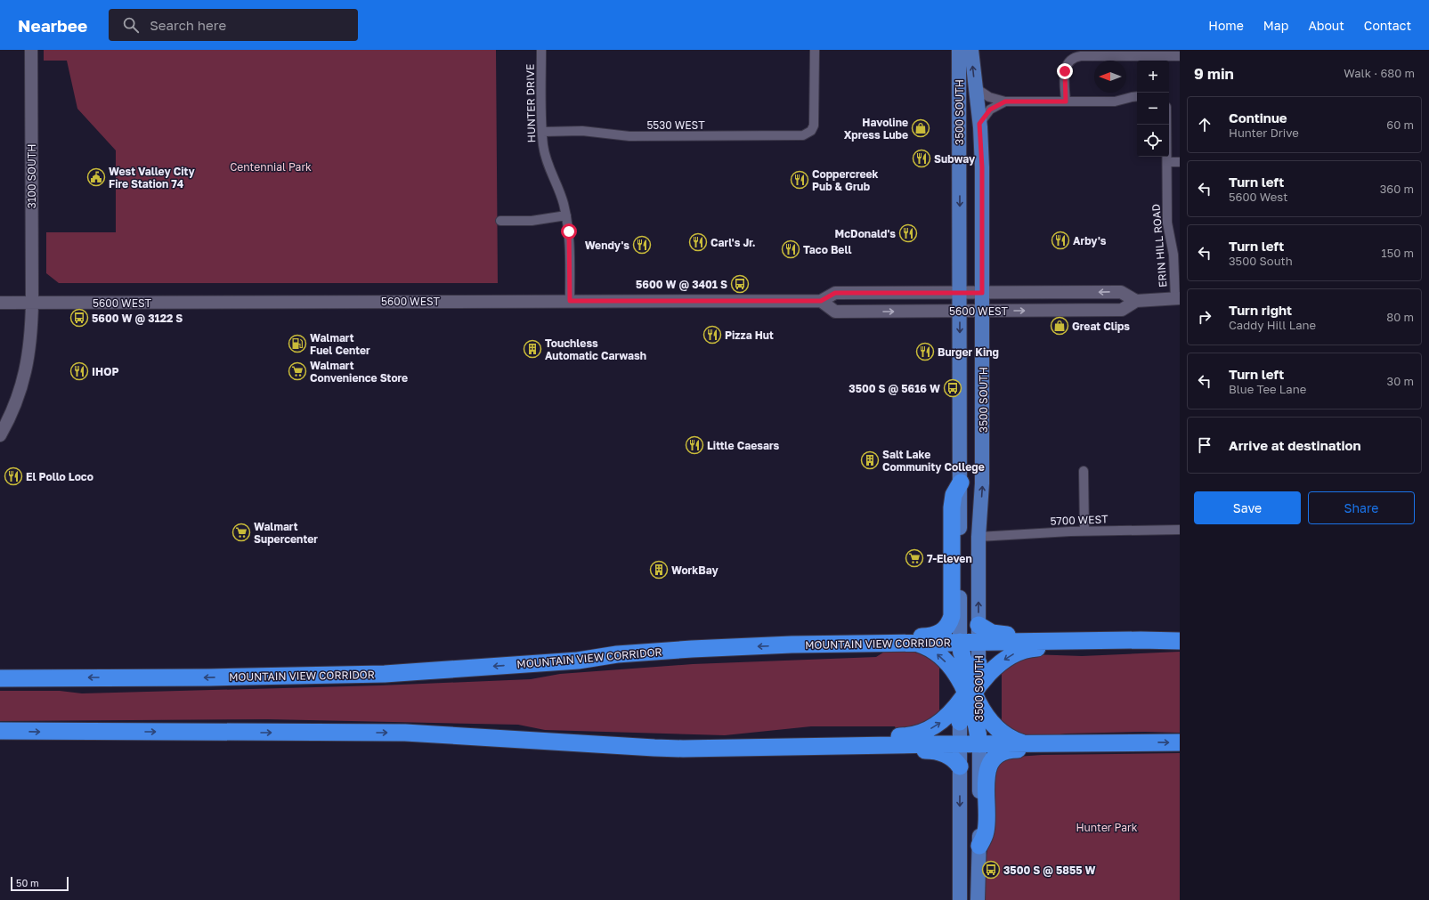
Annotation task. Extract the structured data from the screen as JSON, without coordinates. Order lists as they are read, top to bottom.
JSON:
{
  "streets": {
    "highway": ["MOUNTAIN VIEW CORRIDOR"],
    "main road": ["3500 SOUTH", "3100 SOUTH", "5600 WEST"],
    "street": [
      "HUNTER DRIVE",
      "5530 WEST",
      "ERIN HILL ROAD",
      "5700 WEST"
    ]
  },
  "crossings": [
    ["HUNTER DRIVE", "5530 WEST"],
    ["HUNTER DRIVE", "5600 WEST"],
    ["3500 SOUTH", "5600 WEST"],
    ["3500 SOUTH", "5700 WEST"],
    ["3500 SOUTH", "MOUNTAIN VIEW CORRIDOR"],
    ["3100 SOUTH", "5600 WEST"],
    ["ERIN HILL ROAD", "5600 WEST"]
  ],
  "parks": ["Centennial Park", "Hunter Park"],
  "places": {
    "shop": ["Havoline Xpress Lube", "Great Clips"],
    "restaurant": [
      "Subway",
      "Coppercreek Pub & Grub",
      "McDonald's",
      "Arby's",
      "Carl's Jr.",
      "Wendy's",
      "Taco Bell",
      "Pizza Hut",
      "Burger King",
      "IHOP",
      "Little Caesars",
      "El Pollo Loco"
    ],
    "public building": ["West Valley City Fire Station 74"],
    "bus stop": [
      "5600 W @ 3401 S",
      "5600 W @ 3122 S",
      "3500 S @ 5616 W",
      "3500 S @ 5855 W"
    ],
    "fuel station": ["Walmart Fuel Center"],
    "building": ["Touchless Automatic Carwash", "Salt Lake Community College", "WorkBay"],
    "supermarket": ["Walmart Convenience Store", "Walmart Supercenter", "7-Eleven"]
  },
  "scale_bar": "50 m",
  "north": "left",
  "page": {
    "header": "Nearbee",
    "search": "Search here",
    "nav": [
      "Home",
      "Map",
      "About",
      "Contact"
    ],
    "heading": ["9 min", "Walk · 680 m"],
    "map_buttons": ["+", "−"],
    "list": [
      ["Continue", "Hunter Drive", "60 m"],
      ["Turn left", "5600 West", "360 m"],
      ["Turn left", "3500 South", "150 m"],
      ["Turn right", "Caddy Hill Lane", "80 m"],
      ["Turn left", "Blue Tee Lane", "30 m"],
      "Arrive at destination"
    ],
    "buttons": ["Save", "Share"],
    "scale": "50 m"
  }
}
